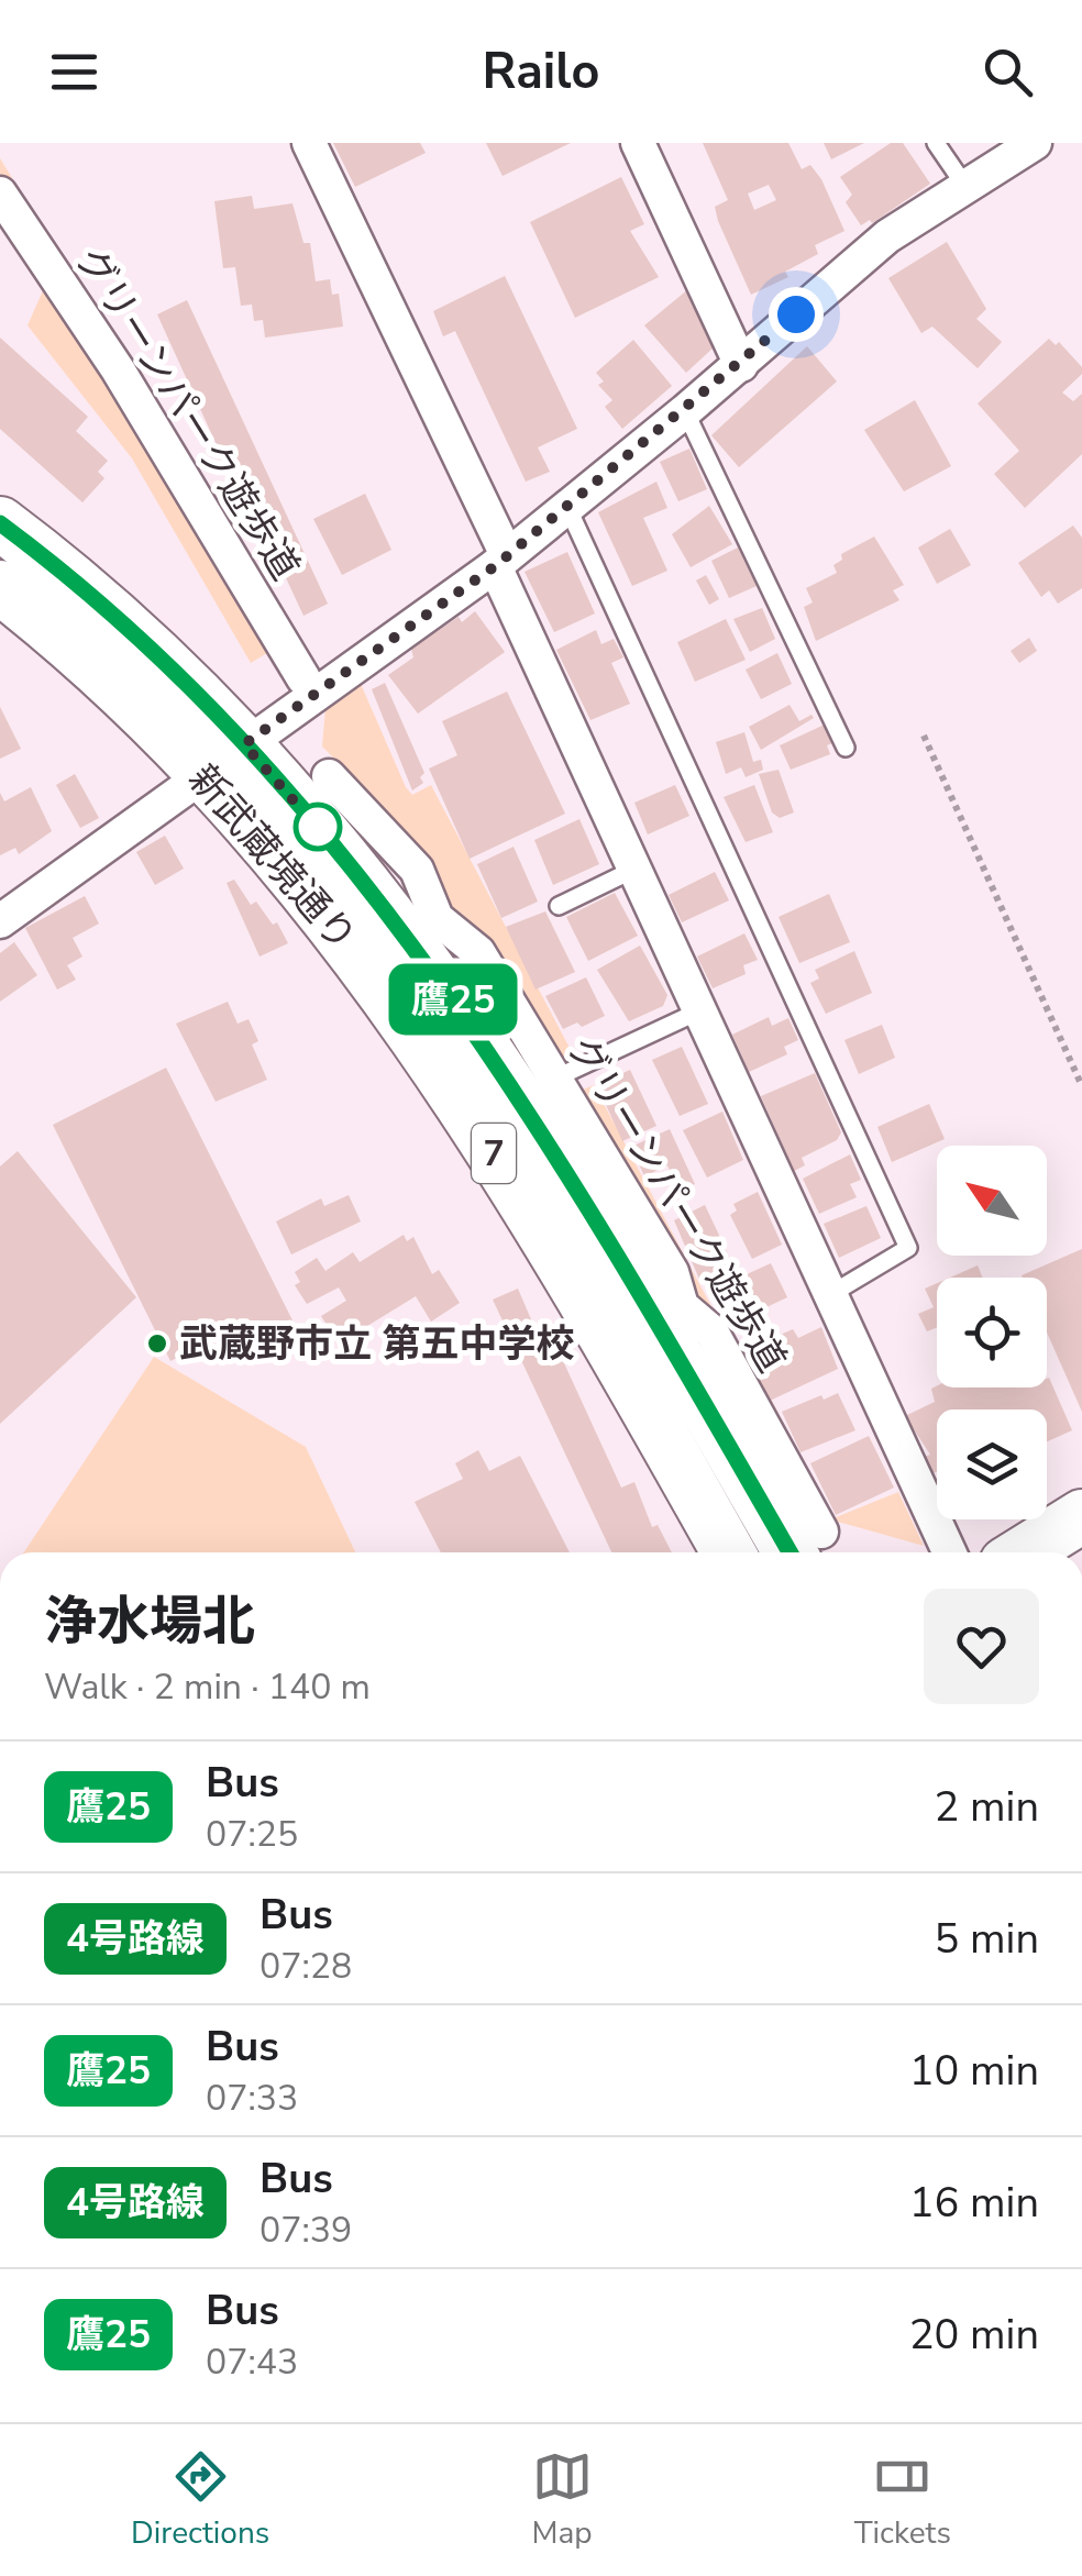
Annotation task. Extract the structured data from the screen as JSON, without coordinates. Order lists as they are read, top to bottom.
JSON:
{
  "streets": {
    "main road": ["新武蔵境通り", "7"],
    "street": ["グリーンパーク遊歩道"]
  },
  "crossings": [
    ["グリーンパーク遊歩道", "新武蔵境通り"]
  ],
  "places": ["武蔵野市立 第五中学校"],
  "lines": ["bus line 鷹25"],
  "north": "top left",
  "page": {
    "header": "Railo",
    "on_map": "鷹25",
    "heading": ["浄水場北", "Walk · 2 min · 140 m"],
    "list": [
      {
        "mark": "鷹25",
        "name": "Bus",
        "note": "07:25",
        "value": "2 min"
      },
      {
        "mark": "4号路線",
        "name": "Bus",
        "note": "07:28",
        "value": "5 min"
      },
      {
        "mark": "鷹25",
        "name": "Bus",
        "note": "07:33",
        "value": "10 min"
      },
      {
        "mark": "4号路線",
        "name": "Bus",
        "note": "07:39",
        "value": "16 min"
      },
      {
        "mark": "鷹25",
        "name": "Bus",
        "note": "07:43",
        "value": "20 min"
      }
    ],
    "tabs": ["Directions", "Map", "Tickets"]
  }
}
